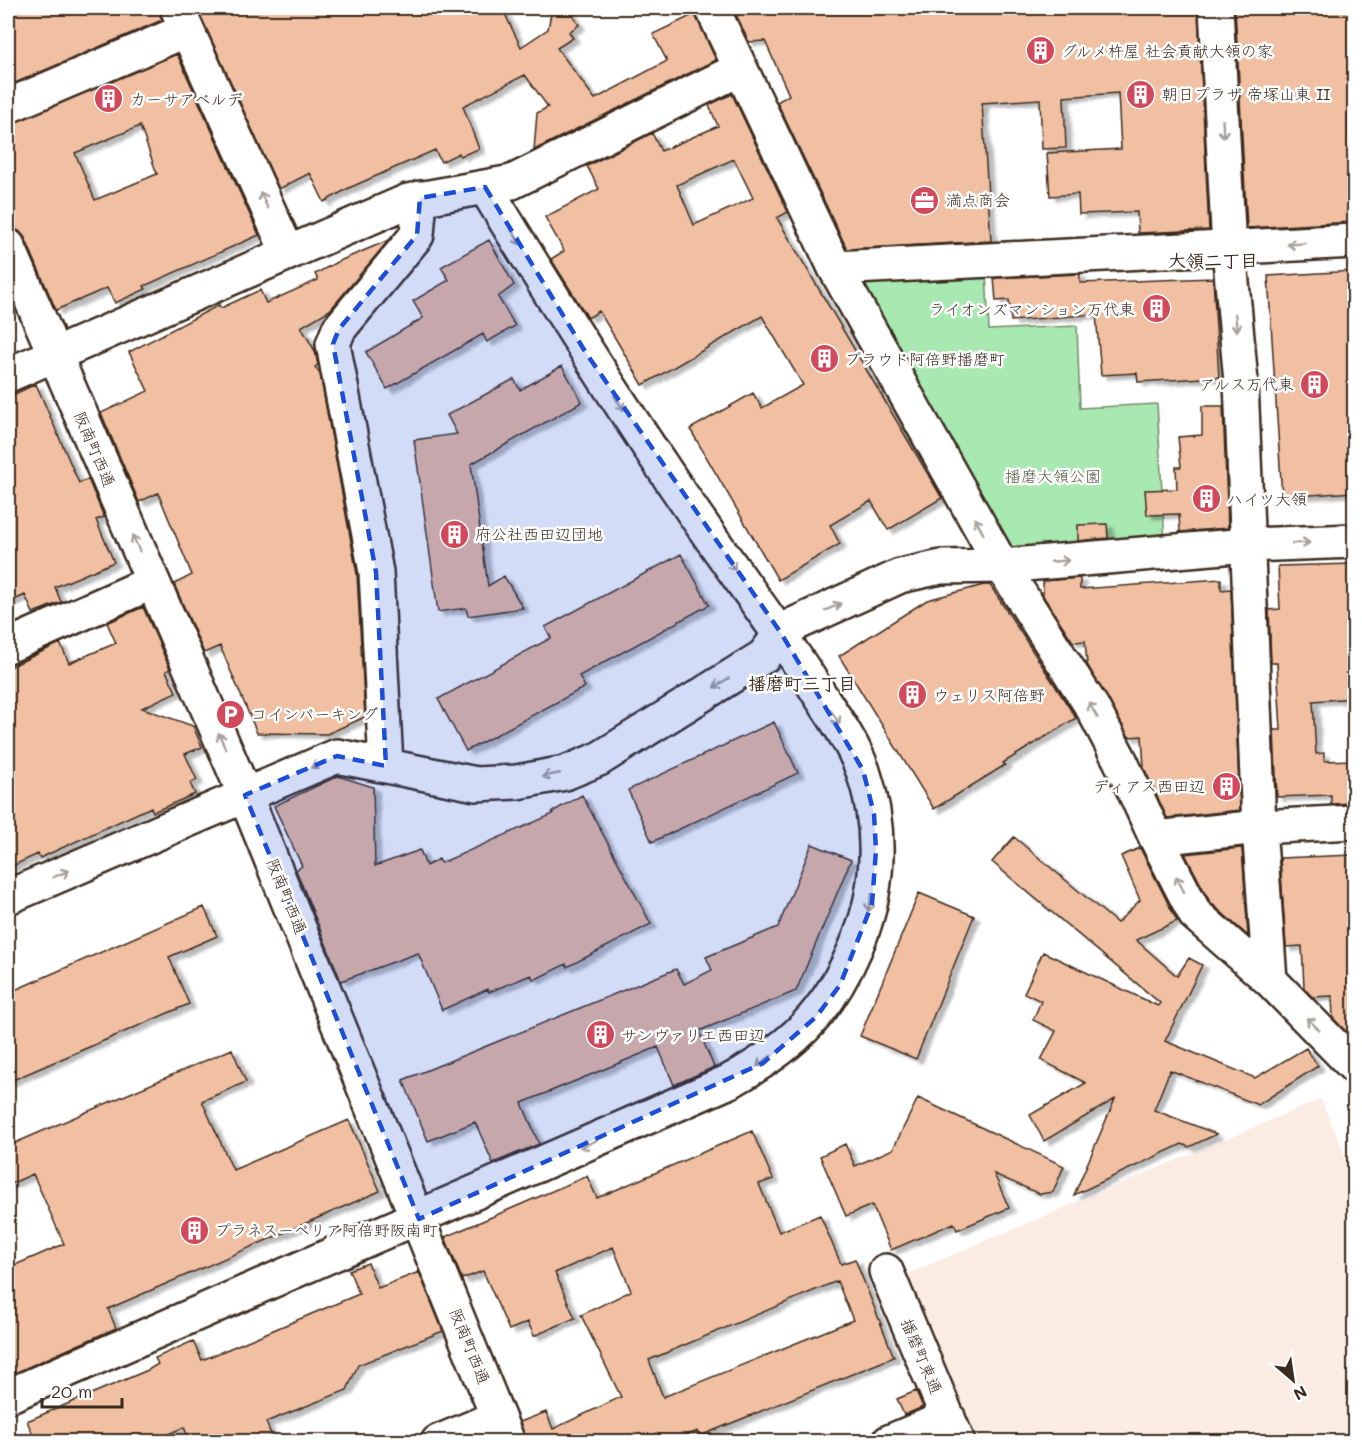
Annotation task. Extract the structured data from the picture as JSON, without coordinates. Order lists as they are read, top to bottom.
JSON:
{
  "streets": {
    "street": ["阪南町西通", "播磨町東通"]
  },
  "one_way": ["阪南町西通"],
  "districts": ["大領二丁目", "播磨町三丁目"],
  "parks": ["播磨大領公園"],
  "places": {
    "building": [
      "グルメ杵屋 社会貢献大領の家",
      "朝日プラザ 帝塚山東 II",
      "カーサアベルデ",
      "ライオンズマンション万代東",
      "プラウド阿倍野播磨町",
      "アルス万代東",
      "ハイツ大領",
      "府公社西田辺団地",
      "ウェリス阿倍野",
      "ディアス西田辺",
      "サンヴァリエ西田辺",
      "プラネスーペリア阿倍野阪南町"
    ],
    "office": ["満点商会"],
    "parking": ["コインパーキング"]
  },
  "scale_bar": "20 m",
  "north": "bottom right"
}
